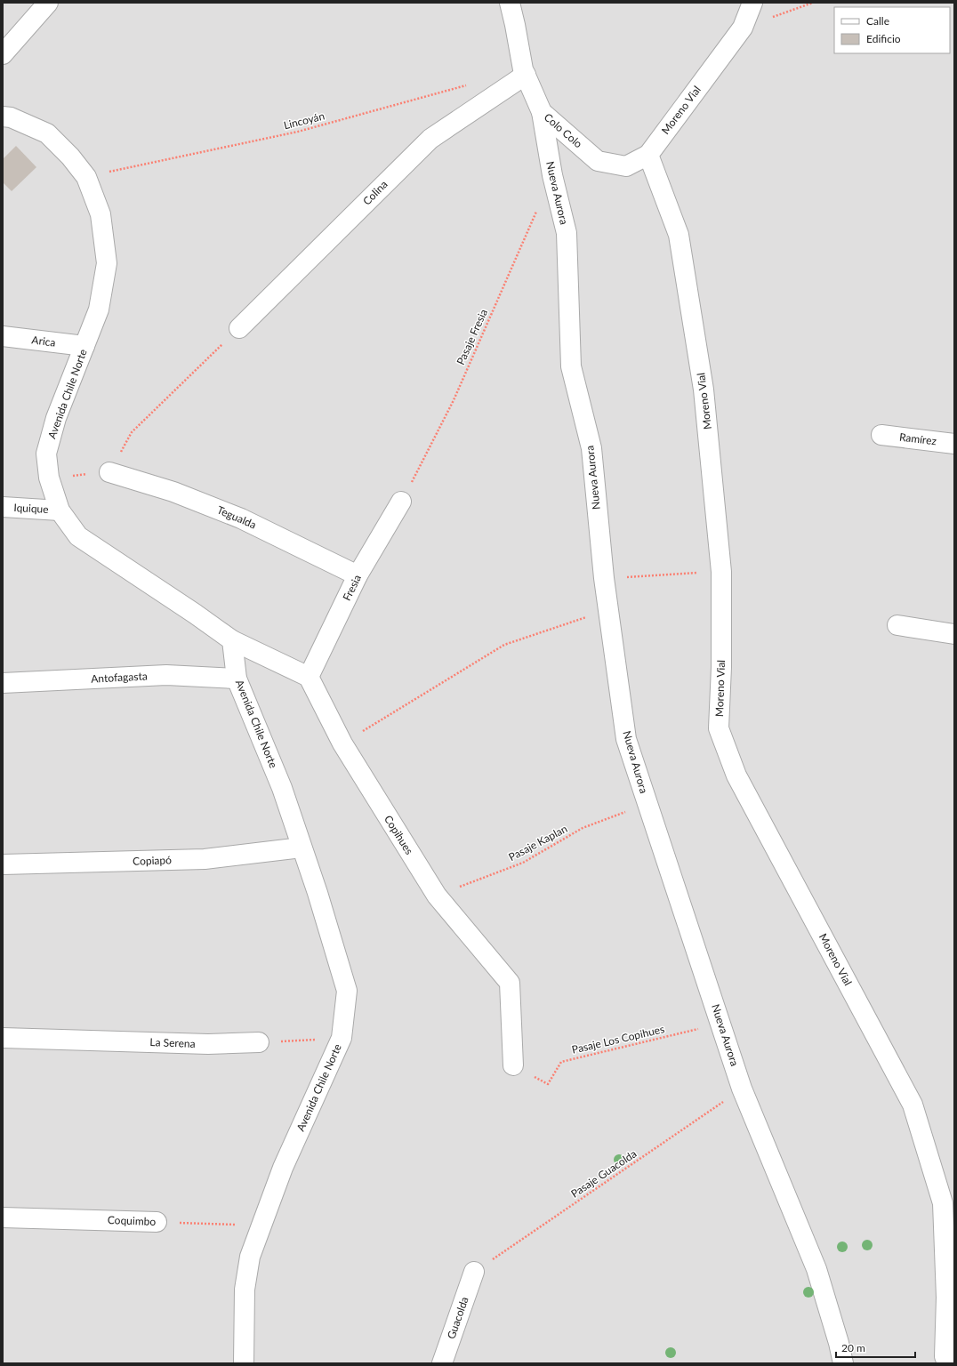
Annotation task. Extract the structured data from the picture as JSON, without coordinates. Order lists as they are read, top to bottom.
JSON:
{
  "streets": {
    "street": [
      "Moreno Vial",
      "Colo Colo",
      "Colina",
      "Nueva Aurora",
      "Arica",
      "Avenida Chile Norte",
      "Ramírez",
      "Iquique",
      "Tegualda",
      "Fresia",
      "Antofagasta",
      "Copihues",
      "Copiapó",
      "La Serena",
      "Coquimbo",
      "Guacolda"
    ],
    "path": [
      "Lincoyán",
      "Pasaje Fresia",
      "Pasaje Kaplan",
      "Pasaje Los Copihues",
      "Pasaje Guacolda"
    ]
  },
  "crossings": [
    ["Moreno Vial", "Colo Colo"],
    ["Lincoyán", "Avenida Chile Norte"],
    ["Colo Colo", "Colina"],
    ["Colo Colo", "Nueva Aurora"],
    ["Nueva Aurora", "Pasaje Fresia"],
    ["Nueva Aurora", "Pasaje Kaplan"],
    ["Nueva Aurora", "Pasaje Los Copihues"],
    ["Nueva Aurora", "Pasaje Guacolda"],
    ["Pasaje Fresia", "Fresia"],
    ["Arica", "Avenida Chile Norte"],
    ["Avenida Chile Norte", "Iquique"],
    ["Avenida Chile Norte", "Antofagasta"],
    ["Avenida Chile Norte", "Copiapó"],
    ["Avenida Chile Norte", "Coquimbo"],
    ["Tegualda", "Fresia"],
    ["Fresia", "Copihues"],
    ["Copihues", "Pasaje Kaplan"],
    ["Copihues", "Pasaje Los Copihues"],
    ["Pasaje Guacolda", "Guacolda"]
  ],
  "legend": ["Calle", "Edificio"],
  "scale_bar": "20 m"
}
